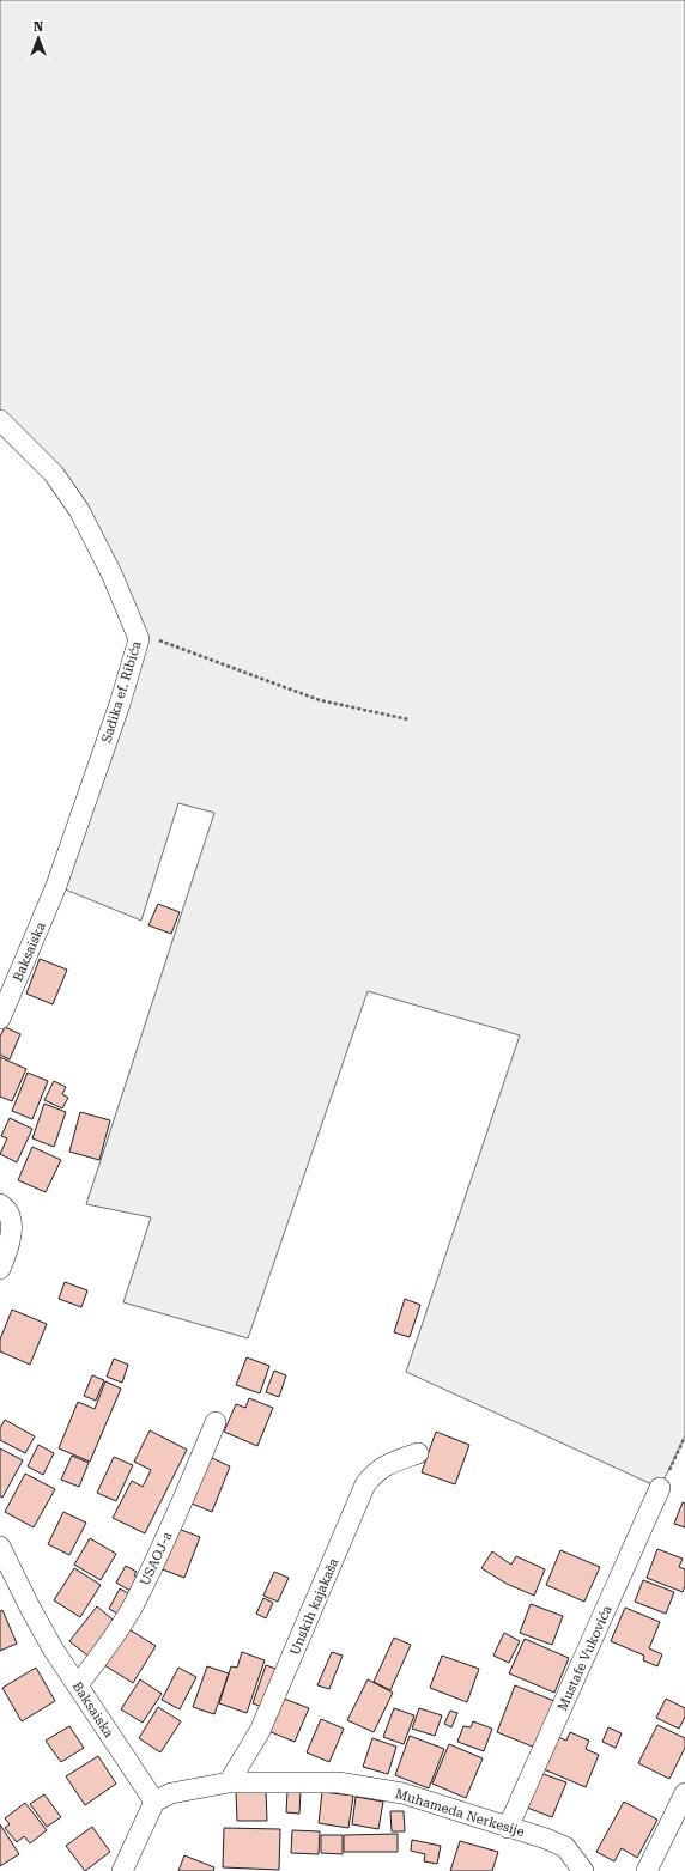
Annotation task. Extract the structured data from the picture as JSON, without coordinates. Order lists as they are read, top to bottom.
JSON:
{
  "streets": {
    "street": [
      "Sadika ef. Ribića",
      "Baksaiska",
      "USAOJ-a",
      "Unskih kajakaša",
      "Mustafe Vukovića",
      "Muhameda Nerkesije"
    ]
  },
  "crossings": [
    ["Sadika ef. Ribića", "Baksaiska"],
    ["Baksaiska", "USAOJ-a"],
    ["Baksaiska", "Muhameda Nerkesije"],
    ["Unskih kajakaša", "Muhameda Nerkesije"],
    ["Mustafe Vukovića", "Muhameda Nerkesije"]
  ],
  "north": "top"
}
